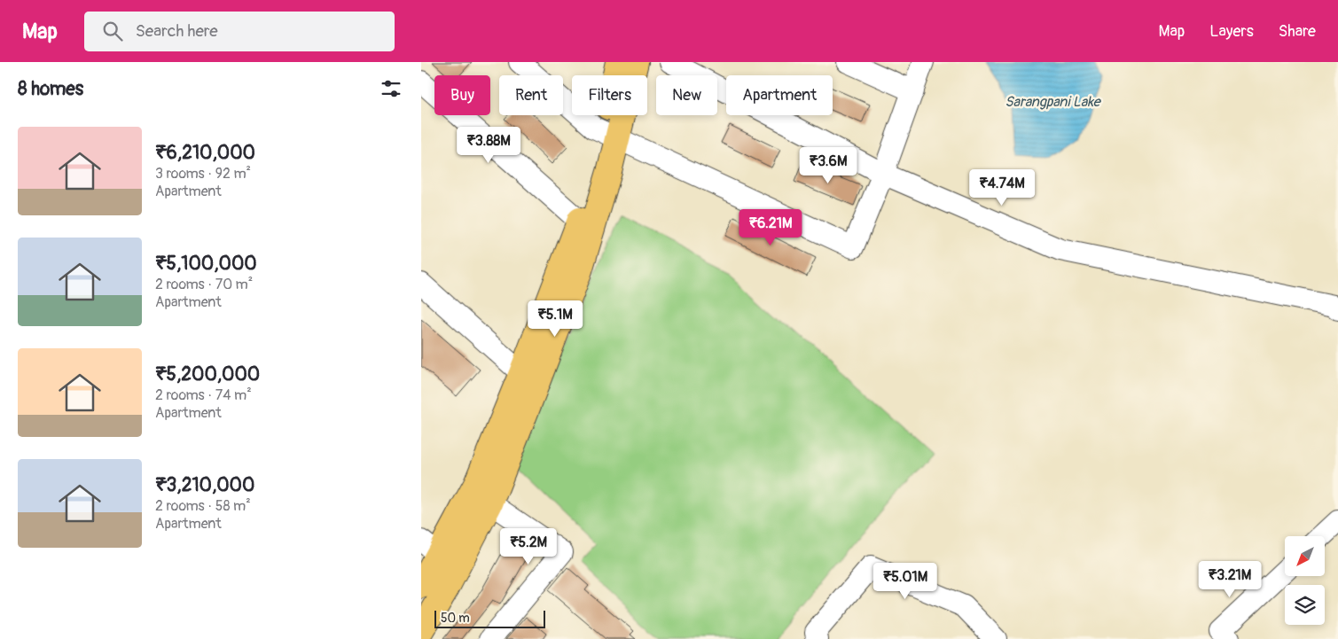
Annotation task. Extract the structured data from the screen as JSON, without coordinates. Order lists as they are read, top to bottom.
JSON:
{
  "water": ["Sarangpani Lake"],
  "scale_bar": "50 m",
  "north": "bottom left",
  "page": {
    "header": "Map",
    "search": "Search here",
    "nav": ["Map", "Layers", "Share"],
    "heading": "8 homes",
    "chip": [
      "Buy",
      "Rent",
      "Filters",
      "New",
      "Apartment"
    ],
    "list": [
      {
        "name": "₹6,210,000",
        "note": "3 rooms · 92 m² · Apartment"
      },
      {
        "name": "₹5,100,000",
        "note": "2 rooms · 70 m² · Apartment"
      },
      {
        "name": "₹5,200,000",
        "note": "2 rooms · 74 m² · Apartment"
      },
      {
        "name": "₹3,210,000",
        "note": "2 rooms · 58 m² · Apartment"
      }
    ],
    "price": [
      "₹3.88M",
      "₹3.6M",
      "₹4.74M",
      "₹6.21M",
      "₹5.1M",
      "₹5.2M",
      "₹3.21M",
      "₹5.01M"
    ],
    "scale": "50 m"
  }
}
